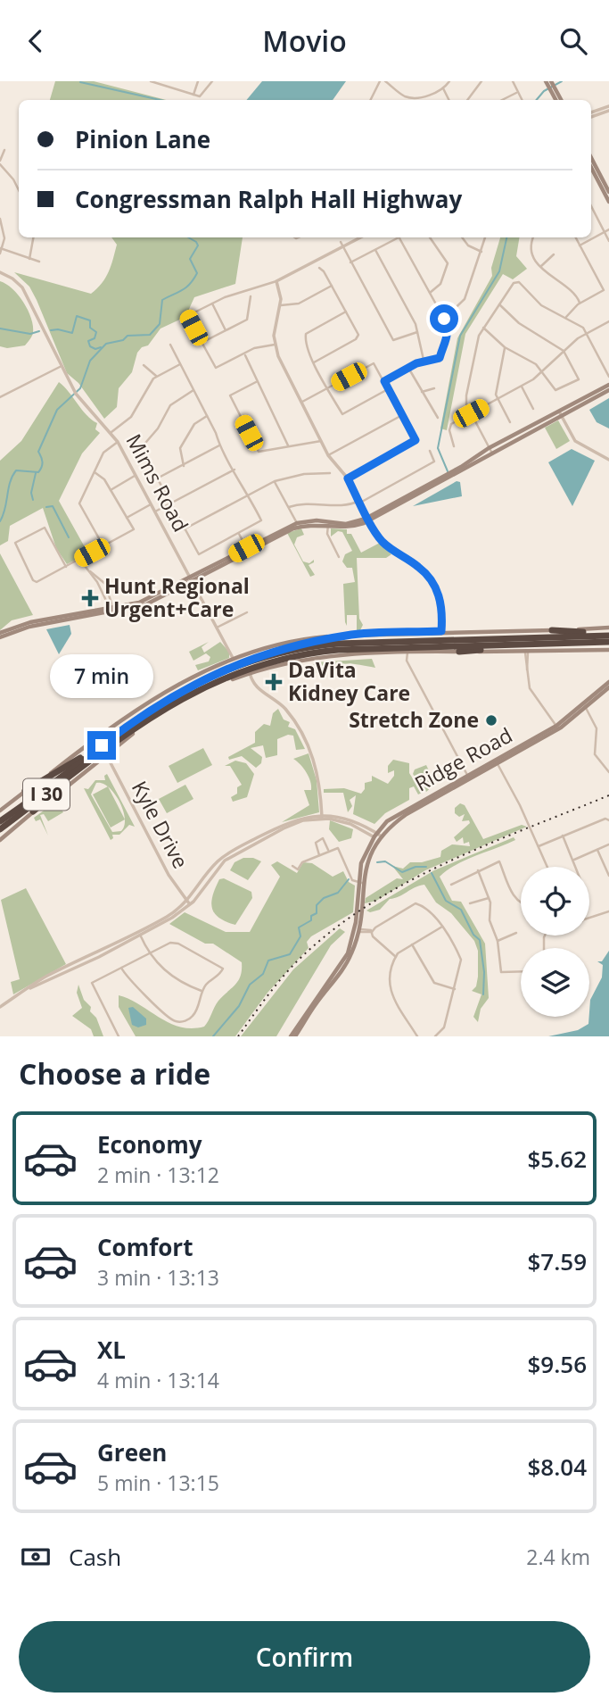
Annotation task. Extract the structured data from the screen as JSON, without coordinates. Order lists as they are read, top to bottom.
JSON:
{
  "streets": {
    "highway": ["I 30"],
    "main road": ["Ridge Road"],
    "street": ["Mims Road", "Kyle Drive"]
  },
  "places": {
    "health": ["Hunt Regional Urgent+Care", "DaVita Kidney Care"],
    "other": ["Stretch Zone"]
  },
  "page": {
    "header": "Movio",
    "banner": ["Pinion Lane", "Congressman Ralph Hall Highway"],
    "bubble": "7 min",
    "heading": "Choose a ride",
    "list": [
      {
        "name": "Economy",
        "note": "2 min · 13:12",
        "value": "$5.62"
      },
      {
        "name": "Comfort",
        "note": "3 min · 13:13",
        "value": "$7.59"
      },
      {
        "name": "XL",
        "note": "4 min · 13:14",
        "value": "$9.56"
      },
      {
        "name": "Green",
        "note": "5 min · 13:15",
        "value": "$8.04"
      }
    ],
    "pay": ["Cash", "2.4 km"],
    "buttons": "Confirm"
  }
}
